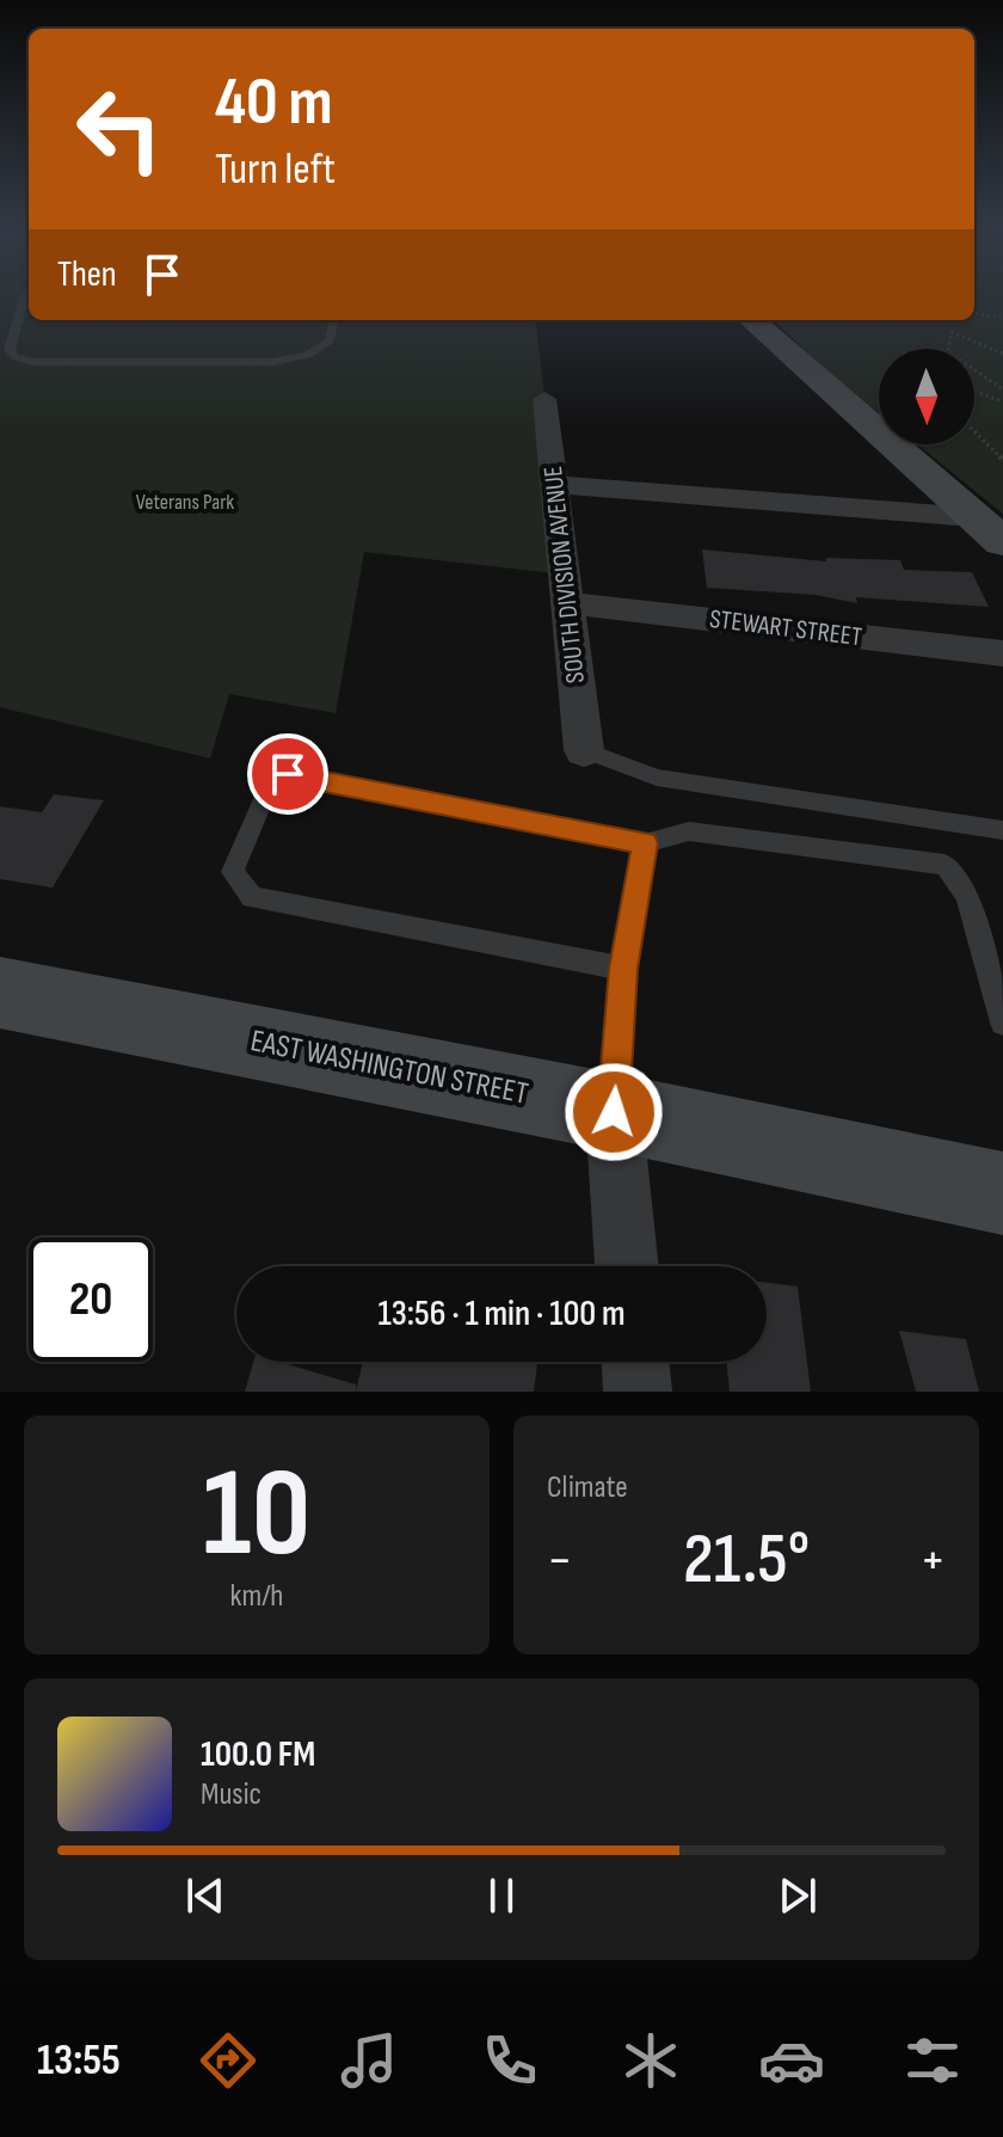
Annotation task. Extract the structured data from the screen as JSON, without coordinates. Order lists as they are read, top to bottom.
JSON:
{
  "streets": {
    "main road": ["EAST WASHINGTON STREET"],
    "street": ["SOUTH DIVISION AVENUE", "STEWART STREET"]
  },
  "crossings": [
    ["SOUTH DIVISION AVENUE", "STEWART STREET"]
  ],
  "parks": ["Veterans Park"],
  "north": "bottom",
  "page": {
    "turn": ["40 m", "Turn left"],
    "then": "Then",
    "limit": "20",
    "trip": "13:56 · 1 min · 100 m",
    "tile": [
      ["10", "km/h"],
      "Climate"
    ],
    "heat": ["−", "21.5°", "+"],
    "song": ["100.0 FM", "Music"],
    "tabs": "13:55"
  }
}
